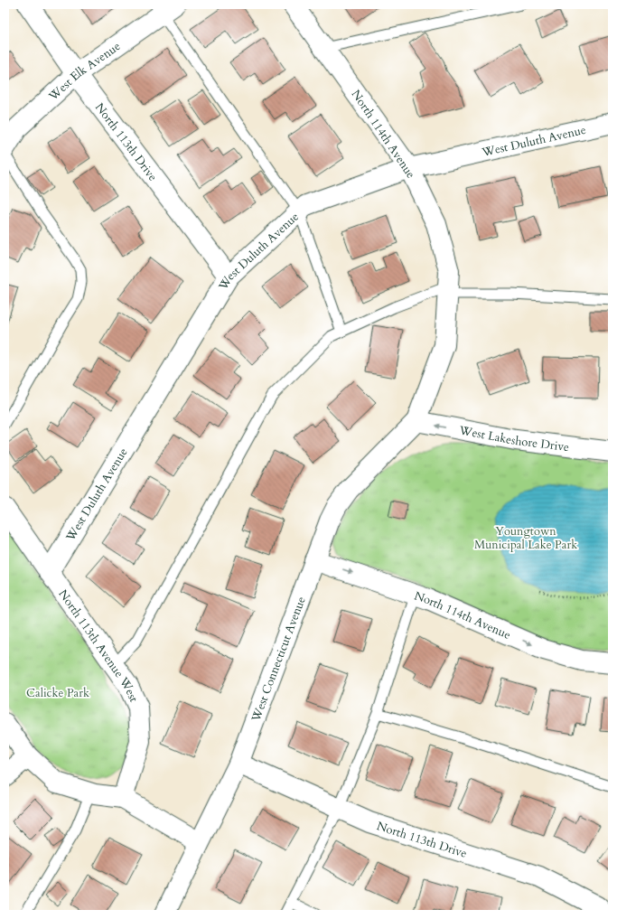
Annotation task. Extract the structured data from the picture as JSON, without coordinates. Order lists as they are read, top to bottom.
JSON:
{
  "streets": {
    "street": [
      "West Elk Avenue",
      "North 114th Avenue",
      "West Duluth Avenue",
      "North 113th Drive",
      "West Lakeshore Drive",
      "North 113th Avenue West",
      "West Connecticut Avenue"
    ]
  },
  "crossings": [
    ["West Elk Avenue", "North 113th Drive"],
    ["North 114th Avenue", "West Duluth Avenue"],
    ["North 114th Avenue", "West Lakeshore Drive"],
    ["North 114th Avenue", "West Connecticut Avenue"],
    ["West Duluth Avenue", "North 113th Drive"],
    ["West Duluth Avenue", "North 113th Avenue West"],
    ["North 113th Drive", "West Connecticut Avenue"],
    ["West Lakeshore Drive", "West Connecticut Avenue"]
  ],
  "one_way": ["North 114th Avenue", "West Lakeshore Drive"],
  "parks": ["Youngtown Municipal Lake Park", "Calicke Park"]
}
